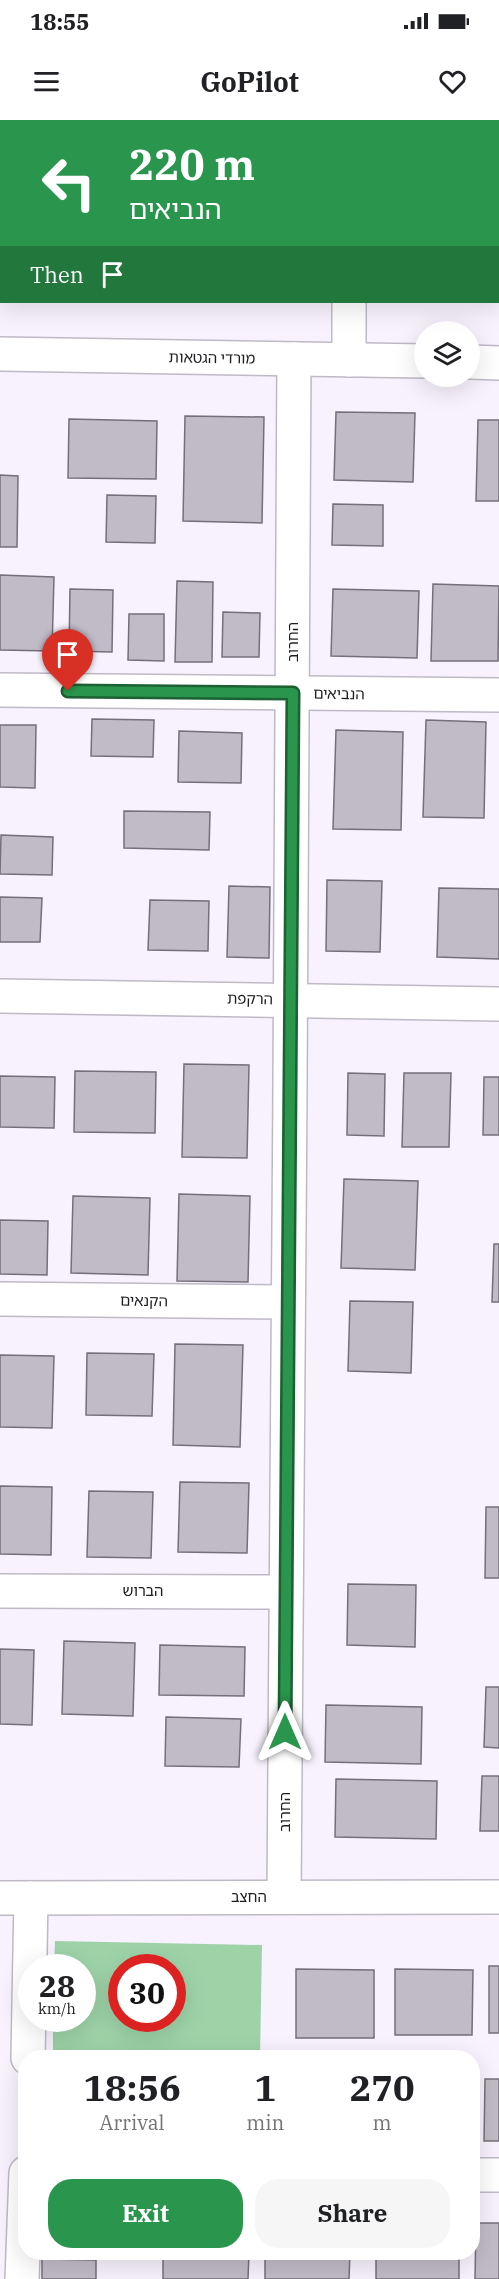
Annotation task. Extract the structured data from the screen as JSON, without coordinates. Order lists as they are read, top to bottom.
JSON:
{
  "streets": {
    "street": [
      "מורדי הגטאות",
      "החרוב",
      "הנביאים",
      "הרקפת",
      "הקנאים",
      "הברוש",
      "החצב"
    ]
  },
  "crossings": [
    ["מורדי הגטאות", "החרוב"],
    ["החרוב", "הנביאים"],
    ["החרוב", "הרקפת"],
    ["החרוב", "הקנאים"],
    ["החרוב", "הברוש"],
    ["החרוב", "החצב"]
  ],
  "page": {
    "status": "18:55",
    "header": "GoPilot",
    "turn": ["220 m", "הנביאים"],
    "then": "Then",
    "speed": "28 km/h",
    "limit": "30",
    "eta": [
      "18:56",
      "Arrival",
      "1",
      "min",
      "270",
      "m"
    ],
    "buttons": ["Exit", "Share"]
  }
}
